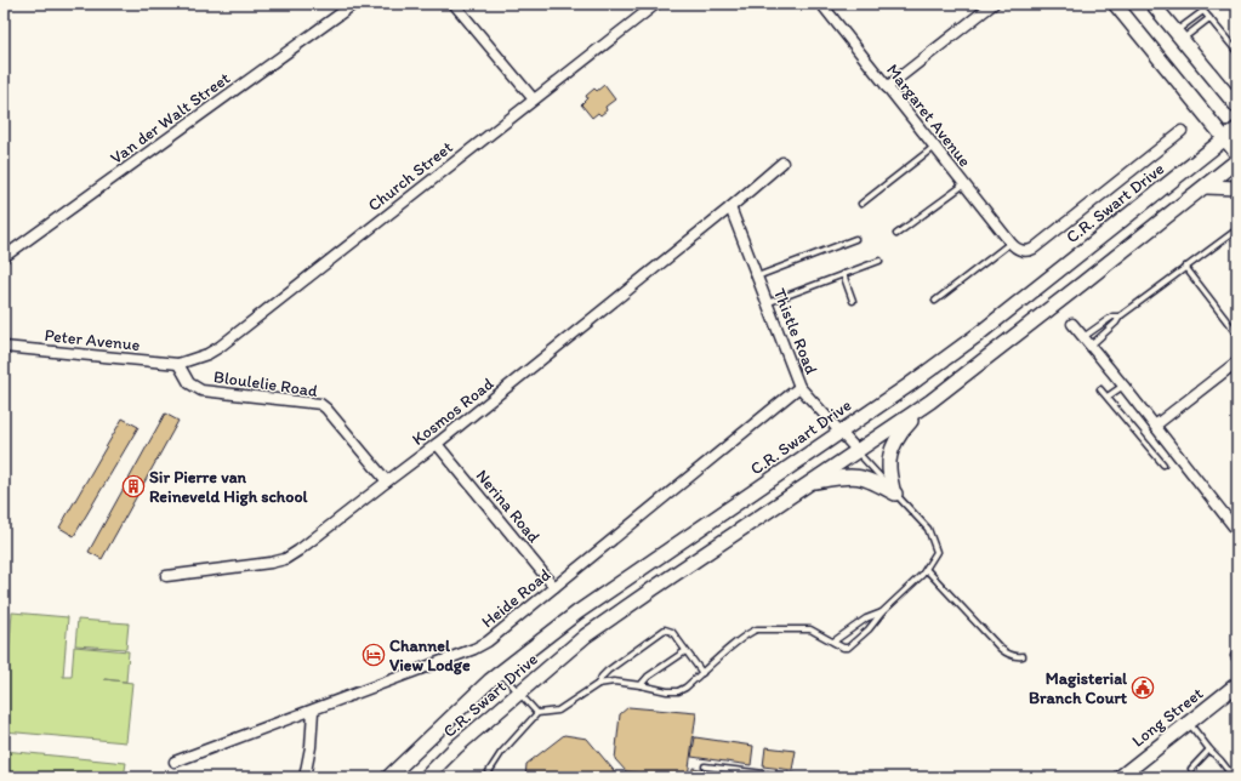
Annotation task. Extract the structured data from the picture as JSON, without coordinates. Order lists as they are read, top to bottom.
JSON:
{
  "streets": {
    "main road": ["C.R. Swart Drive", "Long Street"],
    "street": [
      "Margaret Avenue",
      "Van der Walt Street",
      "Church Street",
      "Thistle Road",
      "Peter Avenue",
      "Bloulelie Road",
      "Kosmos Road",
      "Nerina Road",
      "Heide Road"
    ]
  },
  "crossings": [
    ["Church Street", "Peter Avenue"],
    ["Church Street", "Bloulelie Road"],
    ["C.R. Swart Drive", "Thistle Road"],
    ["Thistle Road", "Kosmos Road"],
    ["Thistle Road", "Heide Road"],
    ["Peter Avenue", "Bloulelie Road"],
    ["Bloulelie Road", "Kosmos Road"],
    ["Kosmos Road", "Nerina Road"],
    ["Nerina Road", "Heide Road"]
  ],
  "places": {
    "building": ["Sir Pierre van Reineveld High school"],
    "hotel": ["Channel View Lodge"],
    "public building": ["Magisterial Branch Court"]
  }
}
